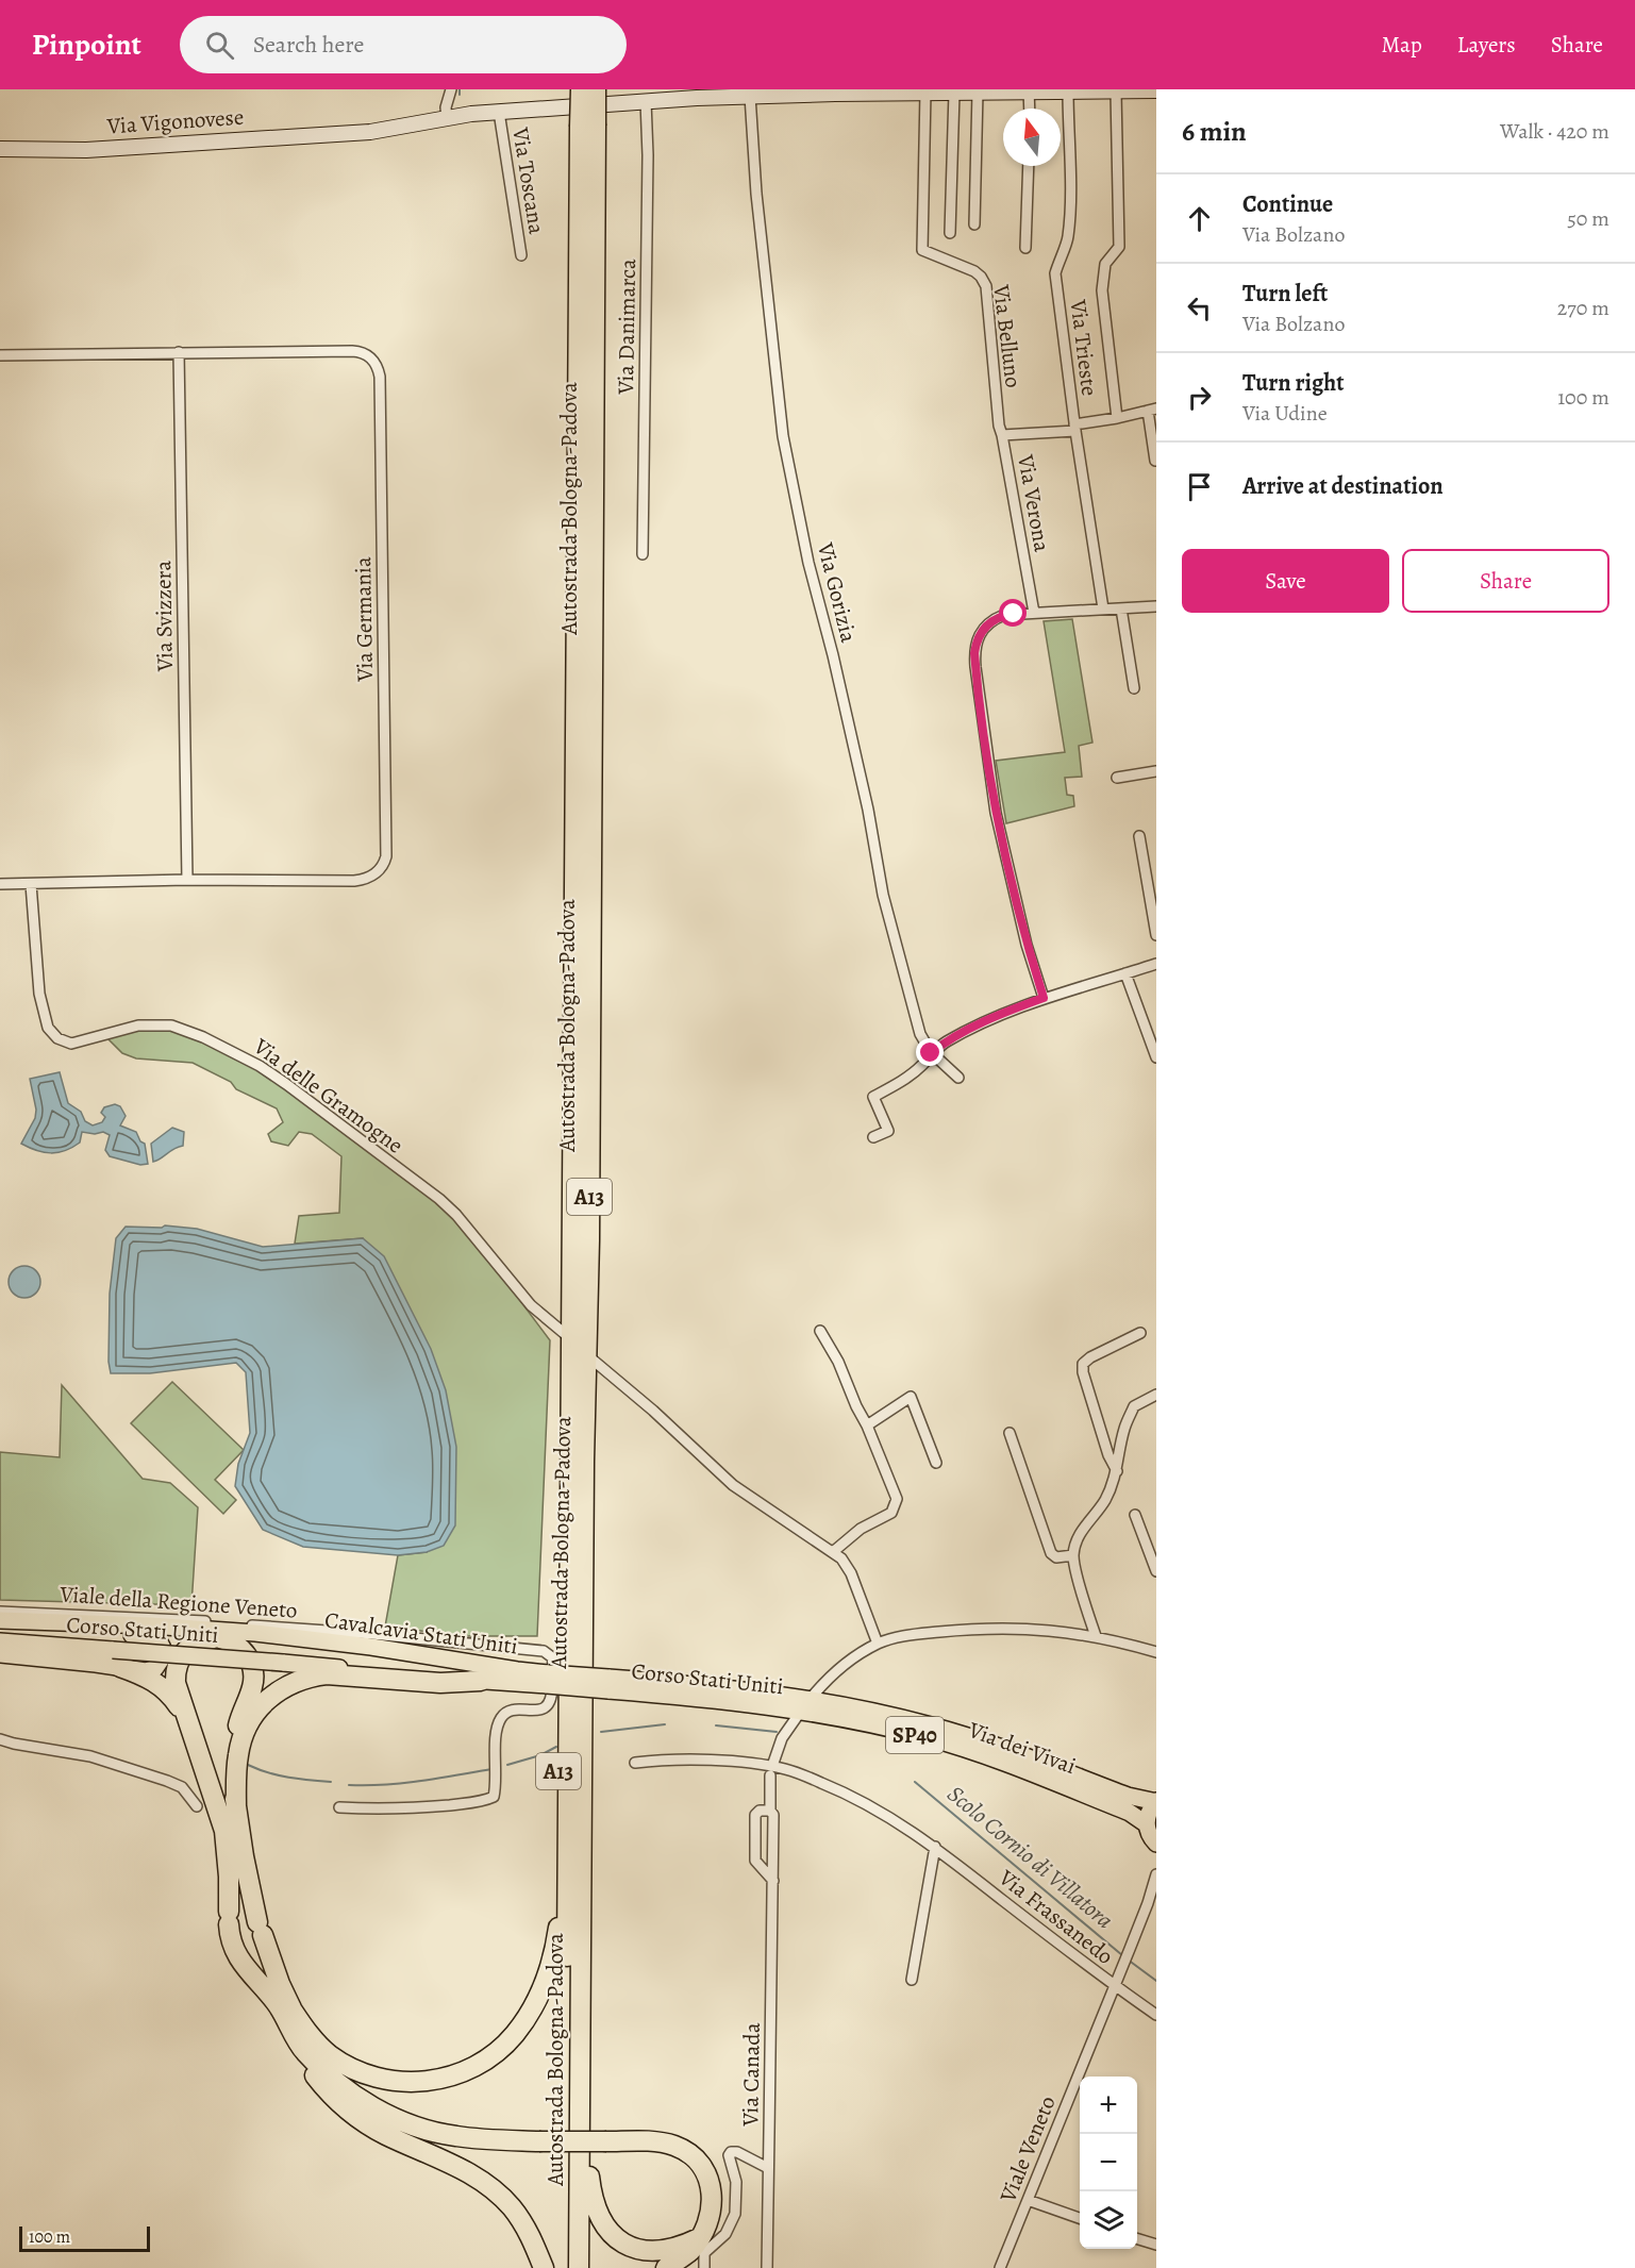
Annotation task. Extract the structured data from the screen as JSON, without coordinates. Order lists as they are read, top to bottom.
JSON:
{
  "streets": {
    "highway": ["Autostrada Bologna-Padova", "A13"],
    "main road": [
      "Via Vigonovese",
      "Corso Stati Uniti",
      "Cavalcavia Stati Uniti",
      "SP40",
      "Via dei Vivai"
    ],
    "street": [
      "Via Toscana",
      "Via Danimarca",
      "Via Belluno",
      "Via Trieste",
      "Via Verona",
      "Via Gorizia",
      "Via Svizzera",
      "Via Germania",
      "Via delle Gramogne",
      "Viale della Regione Veneto",
      "Via Frassanedo",
      "Via Canada",
      "Viale Veneto"
    ]
  },
  "crossings": [
    ["Via Vigonovese", "Via Toscana"],
    ["Via Vigonovese", "Via Danimarca"],
    ["Via Vigonovese", "Via Belluno"],
    ["Via Vigonovese", "Via Trieste"],
    ["Via Vigonovese", "Via Gorizia"],
    ["Via Belluno", "Via Verona"],
    ["Via Trieste", "Via Verona"],
    ["Autostrada Bologna-Padova", "A13"],
    ["Via Svizzera", "Via Germania"],
    ["Via Germania", "Via delle Gramogne"],
    ["Corso Stati Uniti", "Cavalcavia Stati Uniti"],
    ["Corso Stati Uniti", "Via dei Vivai"],
    ["SP40", "Via dei Vivai"],
    ["Via Frassanedo", "Via Canada"],
    ["Via Frassanedo", "Viale Veneto"]
  ],
  "water": ["Scolo Cornio di Villatora"],
  "scale_bar": "100 m",
  "north": "top",
  "page": {
    "header": "Pinpoint",
    "search": "Search here",
    "nav": ["Map", "Layers", "Share"],
    "heading": ["6 min", "Walk · 420 m"],
    "list": [
      ["Continue", "Via Bolzano", "50 m"],
      ["Turn left", "Via Bolzano", "270 m"],
      ["Turn right", "Via Udine", "100 m"],
      "Arrive at destination"
    ],
    "buttons": ["Save", "Share"],
    "map_buttons": ["+", "−"],
    "scale": "100 m"
  }
}
